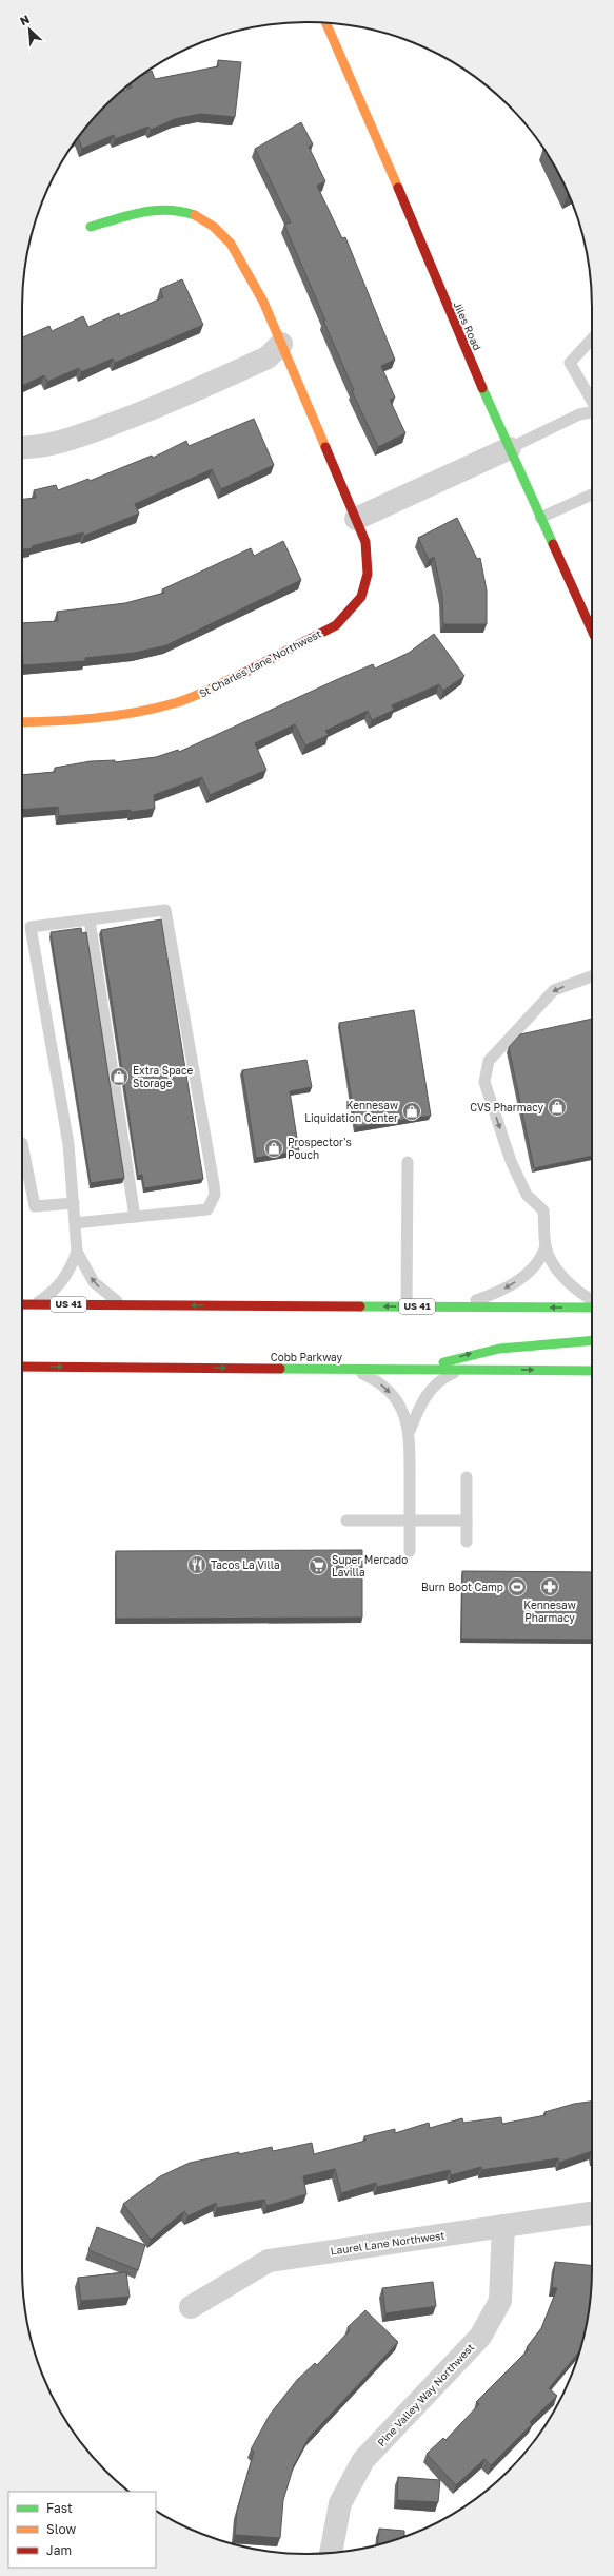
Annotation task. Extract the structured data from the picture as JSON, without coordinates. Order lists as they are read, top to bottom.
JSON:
{
  "streets": {
    "street": [
      "Jiles Road",
      "St Charles Lane Northwest",
      "US 41",
      "Cobb Parkway",
      "Laurel Lane Northwest",
      "Pine Valley Way Northwest"
    ]
  },
  "crossings": [
    ["Laurel Lane Northwest", "Pine Valley Way Northwest"]
  ],
  "places": {
    "shop": [
      "Extra Space Storage",
      "CVS Pharmacy",
      "Kennesaw Liquidation Center",
      "Prospector's Pouch"
    ],
    "restaurant": ["Tacos La Villa"],
    "supermarket": ["Super Mercado Lavilla"],
    "sports": ["Burn Boot Camp"],
    "pharmacy": ["Kennesaw Pharmacy"]
  },
  "legend": ["Fast", "Slow", "Jam"],
  "north": "top left"
}
